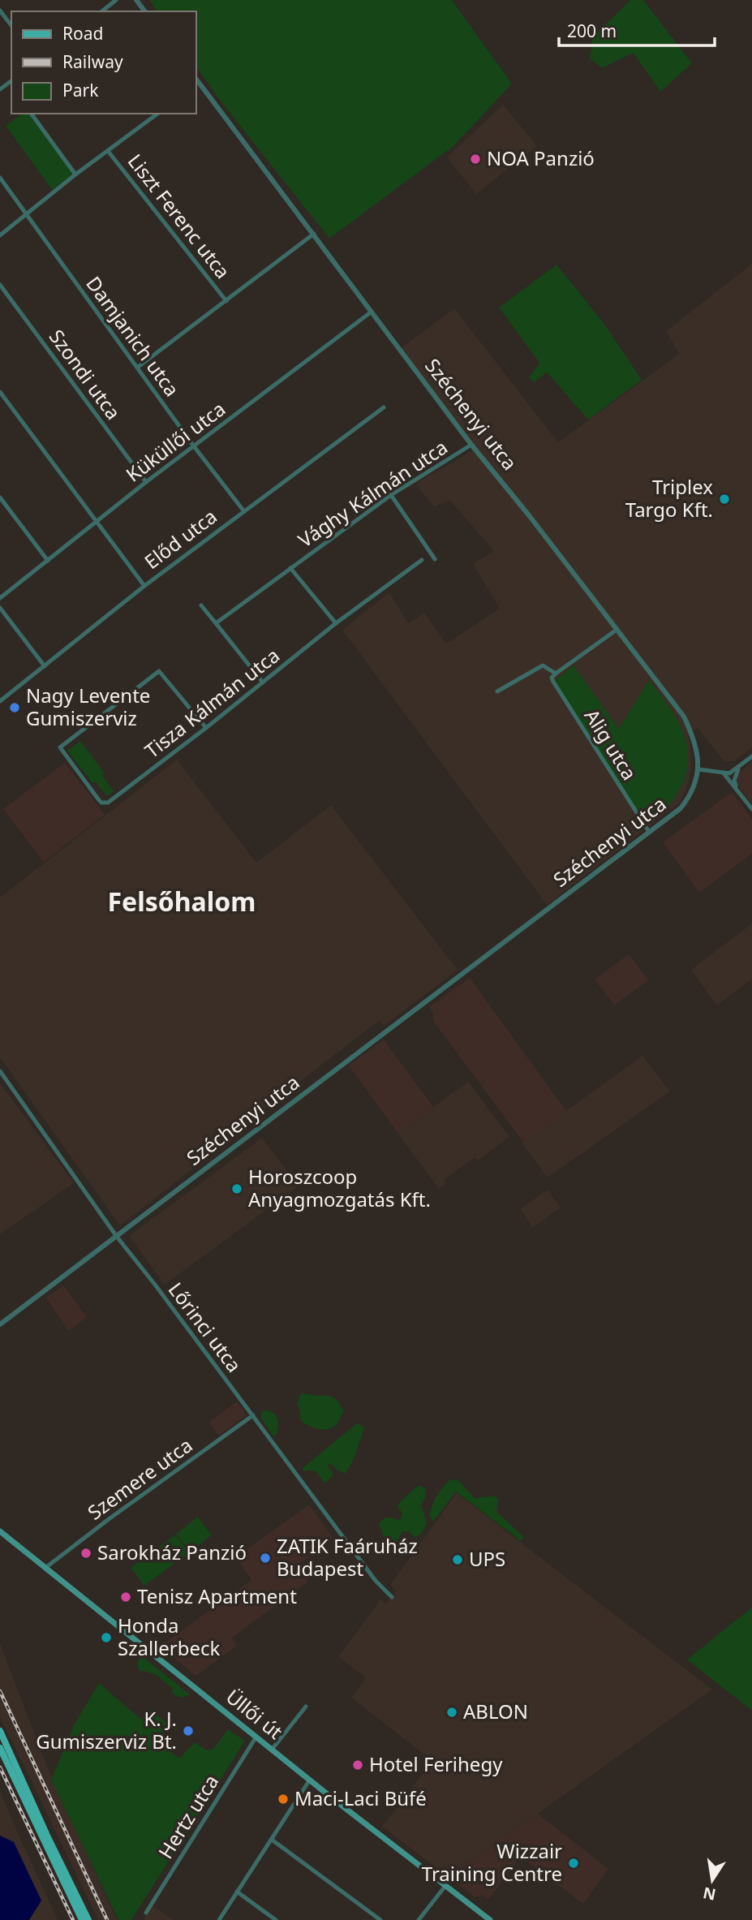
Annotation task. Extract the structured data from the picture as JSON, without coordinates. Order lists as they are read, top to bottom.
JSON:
{
  "streets": {
    "main road": ["Üllői út"],
    "street": [
      "Liszt Ferenc utca",
      "Damjanich utca",
      "Szondi utca",
      "Széchenyi utca",
      "Küküllői utca",
      "Vághy Kálmán utca",
      "Előd utca",
      "Tisza Kálmán utca",
      "Alig utca",
      "Lőrinci utca",
      "Szemere utca",
      "Hertz utca"
    ]
  },
  "crossings": [
    ["Damjanich utca", "Küküllői utca"],
    ["Damjanich utca", "Előd utca"],
    ["Szondi utca", "Küküllői utca"],
    ["Széchenyi utca", "Küküllői utca"],
    ["Széchenyi utca", "Vághy Kálmán utca"],
    ["Széchenyi utca", "Alig utca"],
    ["Széchenyi utca", "Lőrinci utca"],
    ["Lőrinci utca", "Szemere utca"],
    ["Szemere utca", "Üllői út"],
    ["Üllői út", "Hertz utca"]
  ],
  "districts": ["Felsőhalom"],
  "places": [
    "NOA Panzió",
    "Triplex Targo Kft.",
    "Nagy Levente Gumiszerviz",
    "Horoszcoop Anyagmozgatás Kft.",
    "Sarokház Panzió",
    "ZATIK Faáruház Budapest",
    "UPS",
    "Tenisz Apartment",
    "Honda Szallerbeck",
    "ABLON",
    "K. J. Gumiszerviz Bt.",
    "Hotel Ferihegy",
    "Maci-Laci Büfé",
    "Wizzair Training Centre"
  ],
  "legend": ["Road", "Railway", "Park"],
  "scale_bar": "200 m",
  "north": "bottom"
}
